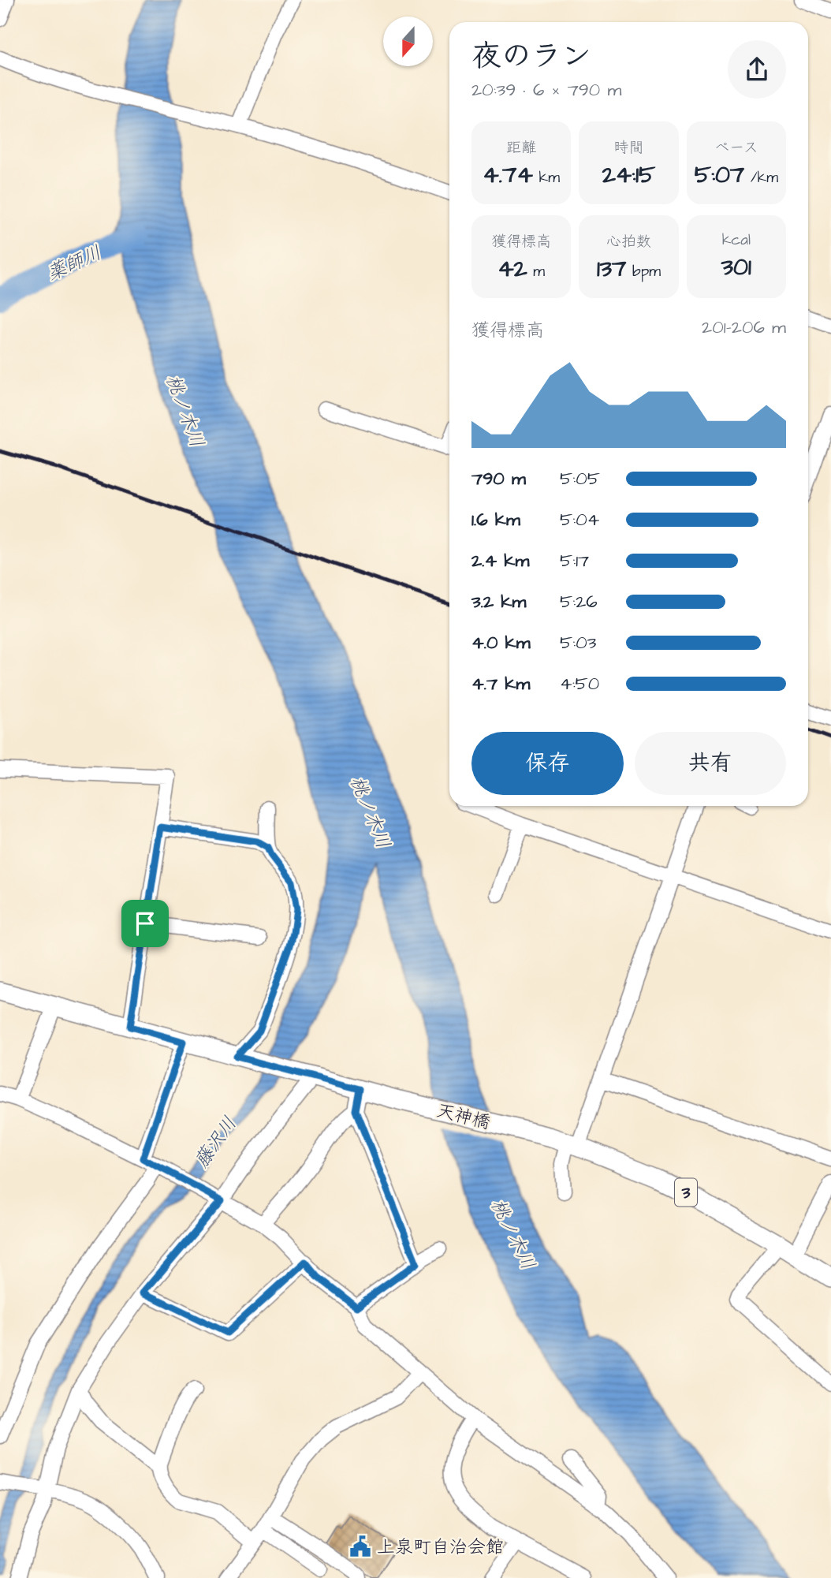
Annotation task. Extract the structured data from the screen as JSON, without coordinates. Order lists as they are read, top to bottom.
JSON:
{
  "streets": {
    "main road": ["天神橋", "3"]
  },
  "crossings": [
    ["天神橋", "3"]
  ],
  "water": ["薬師川", "桃ノ木川", "藤沢川"],
  "places": {
    "public building": ["上泉町自治会館"]
  },
  "north": "bottom",
  "page": {
    "heading": ["夜のラン", "20:39 · 6 × 790 m"],
    "stats": [
      ["距離", "4.74 km"],
      ["時間", "24:15"],
      ["ペース", "5:07 /km"],
      ["獲得標高", "42 m"],
      ["心拍数", "137 bpm"],
      ["kcal", "301"]
    ],
    "chart": ["獲得標高", "201–206 m"],
    "list": [
      {
        "name": "790 m",
        "note": "5:05"
      },
      {
        "name": "1.6 km",
        "note": "5:04"
      },
      {
        "name": "2.4 km",
        "note": "5:17"
      },
      {
        "name": "3.2 km",
        "note": "5:26"
      },
      {
        "name": "4.0 km",
        "note": "5:03"
      },
      {
        "name": "4.7 km",
        "note": "4:50"
      }
    ],
    "buttons": ["保存", "共有"]
  }
}
